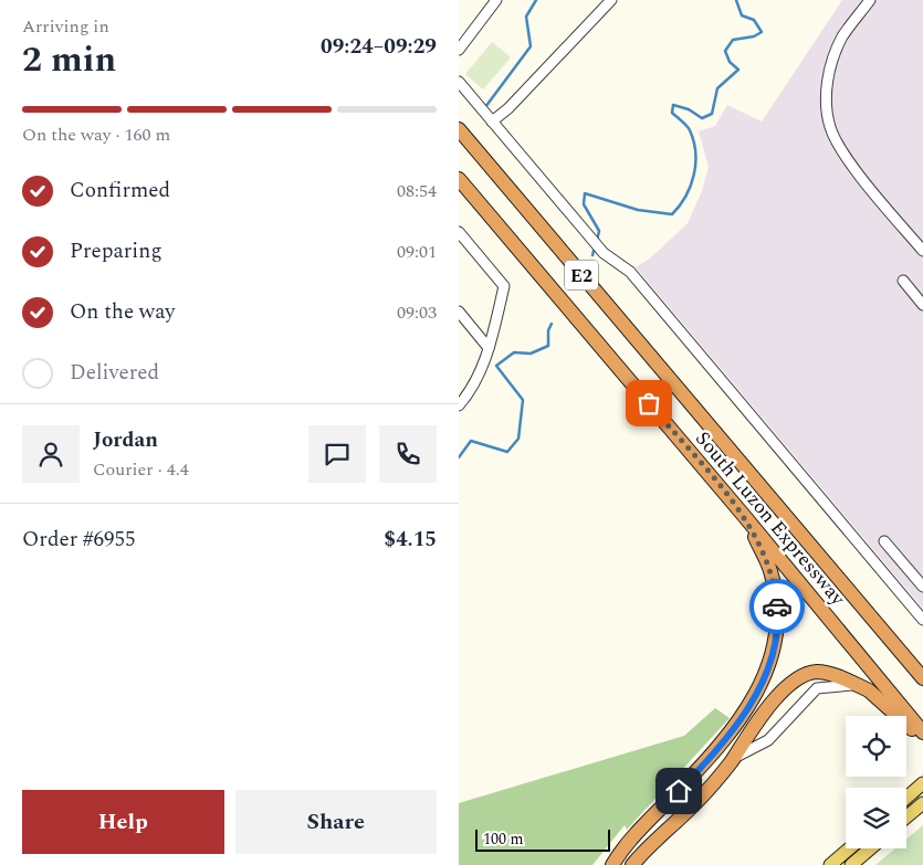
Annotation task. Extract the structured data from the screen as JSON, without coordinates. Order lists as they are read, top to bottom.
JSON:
{
  "streets": {
    "highway": ["E2", "South Luzon Expressway"]
  },
  "scale_bar": "100 m",
  "page": {
    "heading": ["2 min", "Arriving in", "09:24–09:29"],
    "panel": [
      "Jordan",
      "Courier · 4.4",
      "Order #6955",
      "$4.15"
    ],
    "bar": "On the way · 160 m",
    "list": [
      ["Confirmed", "08:54"],
      ["Preparing", "09:01"],
      ["On the way", "09:03"],
      "Delivered"
    ],
    "buttons": ["Help", "Share"],
    "scale": "100 m"
  }
}
